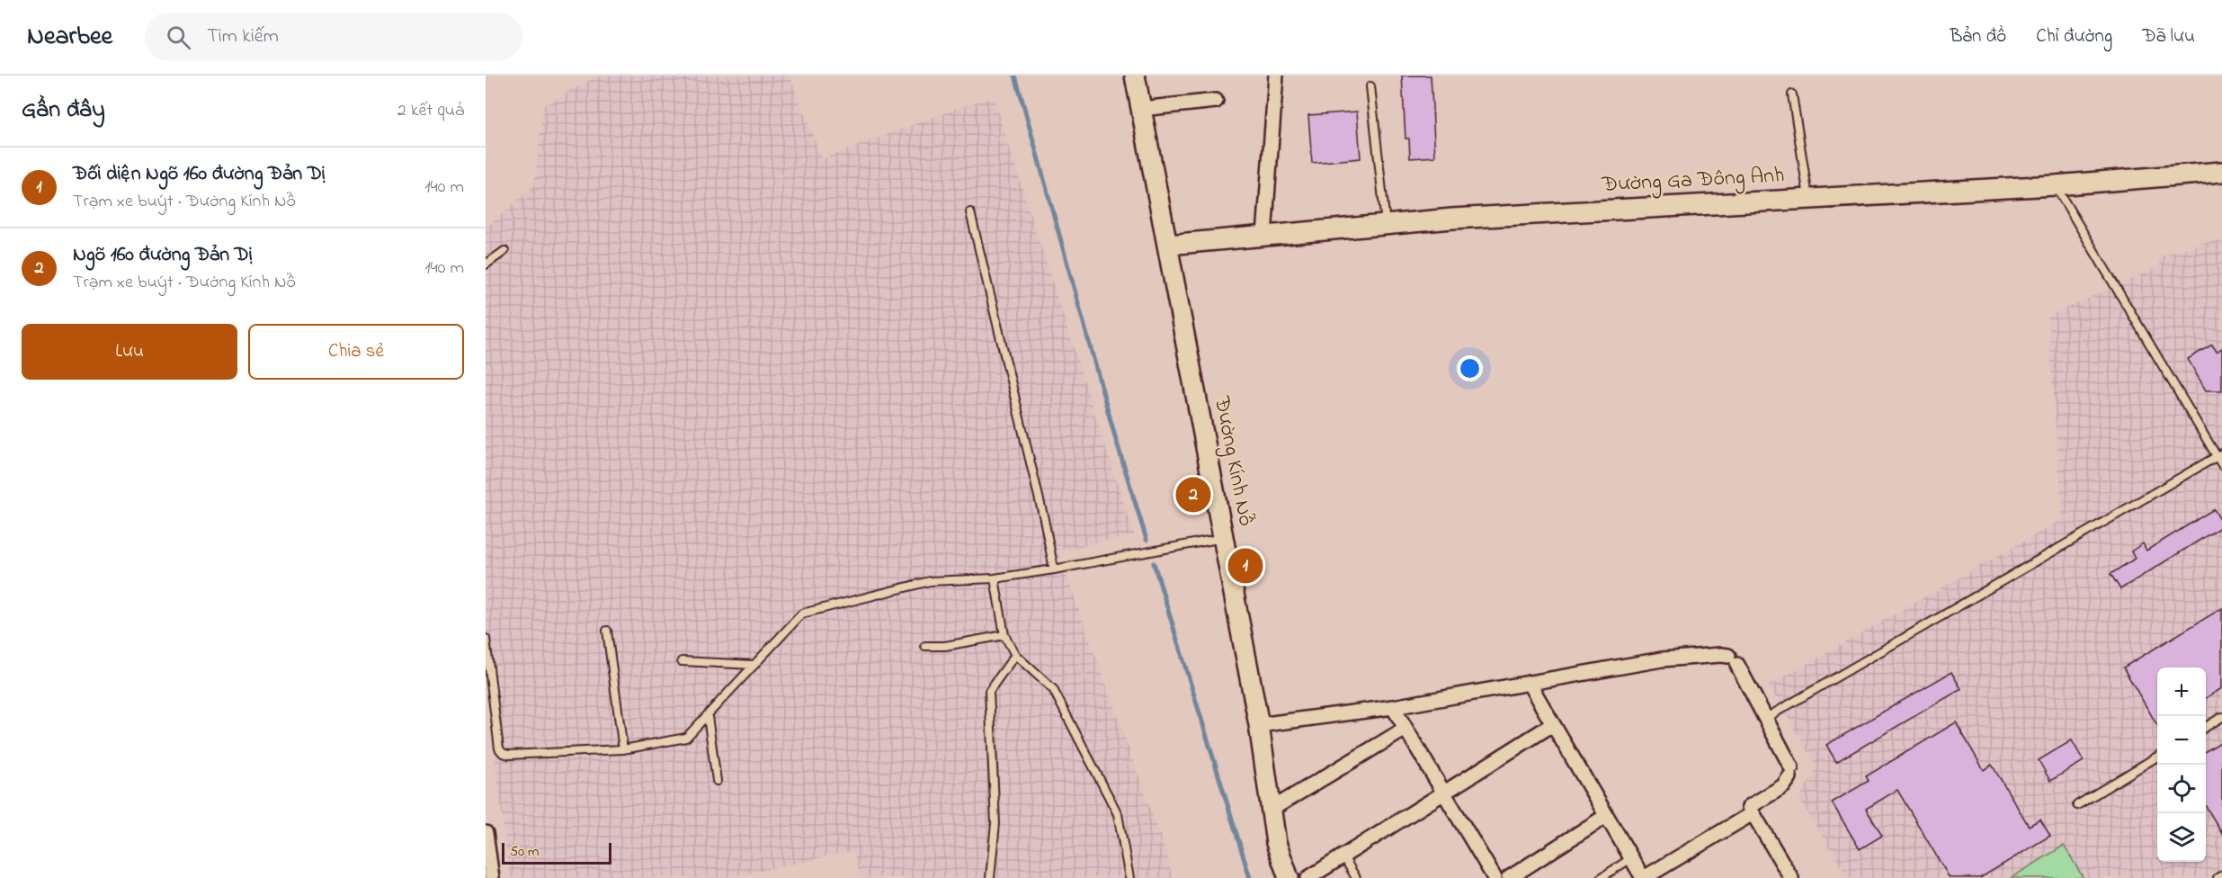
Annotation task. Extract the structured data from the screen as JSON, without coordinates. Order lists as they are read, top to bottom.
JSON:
{
  "streets": {
    "street": ["Đường Ga Đông Anh", "Đường Kính Nỗ"]
  },
  "crossings": [
    ["Đường Ga Đông Anh", "Đường Kính Nỗ"]
  ],
  "scale_bar": "50 m",
  "page": {
    "header": "Nearbee",
    "search": "Tìm kiếm",
    "nav": ["Bản đồ", "Chỉ đường", "Đã lưu"],
    "heading": ["Gần đây", "2 kết quả"],
    "list": [
      {
        "mark": "1",
        "name": "Đối diện Ngõ 160 đường Đản Dị",
        "note": "Trạm xe buýt · Đường Kính Nỗ",
        "value": "140 m"
      },
      {
        "mark": "2",
        "name": "Ngõ 160 đường Đản Dị",
        "note": "Trạm xe buýt · Đường Kính Nỗ",
        "value": "140 m"
      }
    ],
    "buttons": ["Lưu", "Chia sẻ"],
    "pins": ["2", "1"],
    "map_buttons": ["+", "−"],
    "scale": "50 m"
  }
}
